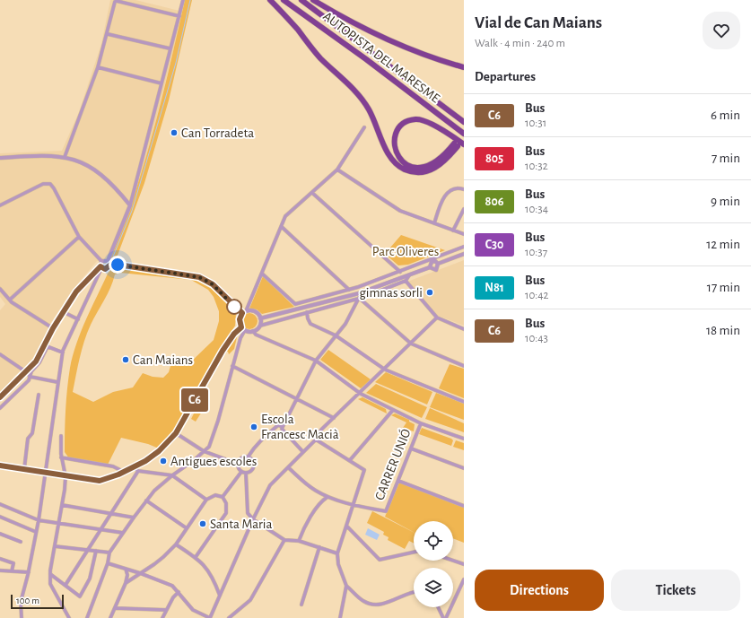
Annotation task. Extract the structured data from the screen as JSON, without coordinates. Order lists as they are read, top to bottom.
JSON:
{
  "streets": {
    "highway": ["AUTOPISTA DEL MARESME"],
    "street": ["CARRER UNIÓ"]
  },
  "parks": ["Parc Oliveres"],
  "places": [
    "Can Torradeta",
    "gimnas sorli",
    "Can Maians",
    "Escola Francesc Macià",
    "Antigues escoles",
    "Santa Maria"
  ],
  "lines": ["bus line C6"],
  "scale_bar": "100 m",
  "page": {
    "on_map": "C6",
    "heading": [
      ["Vial de Can Maians", "Walk · 4 min · 240 m"],
      "Departures"
    ],
    "list": [
      {
        "mark": "C6",
        "name": "Bus",
        "note": "10:31",
        "value": "6 min"
      },
      {
        "mark": "805",
        "name": "Bus",
        "note": "10:32",
        "value": "7 min"
      },
      {
        "mark": "806",
        "name": "Bus",
        "note": "10:34",
        "value": "9 min"
      },
      {
        "mark": "C30",
        "name": "Bus",
        "note": "10:37",
        "value": "12 min"
      },
      {
        "mark": "N81",
        "name": "Bus",
        "note": "10:42",
        "value": "17 min"
      },
      {
        "mark": "C6",
        "name": "Bus",
        "note": "10:43",
        "value": "18 min"
      }
    ],
    "buttons": ["Directions", "Tickets"],
    "scale": "100 m"
  }
}
